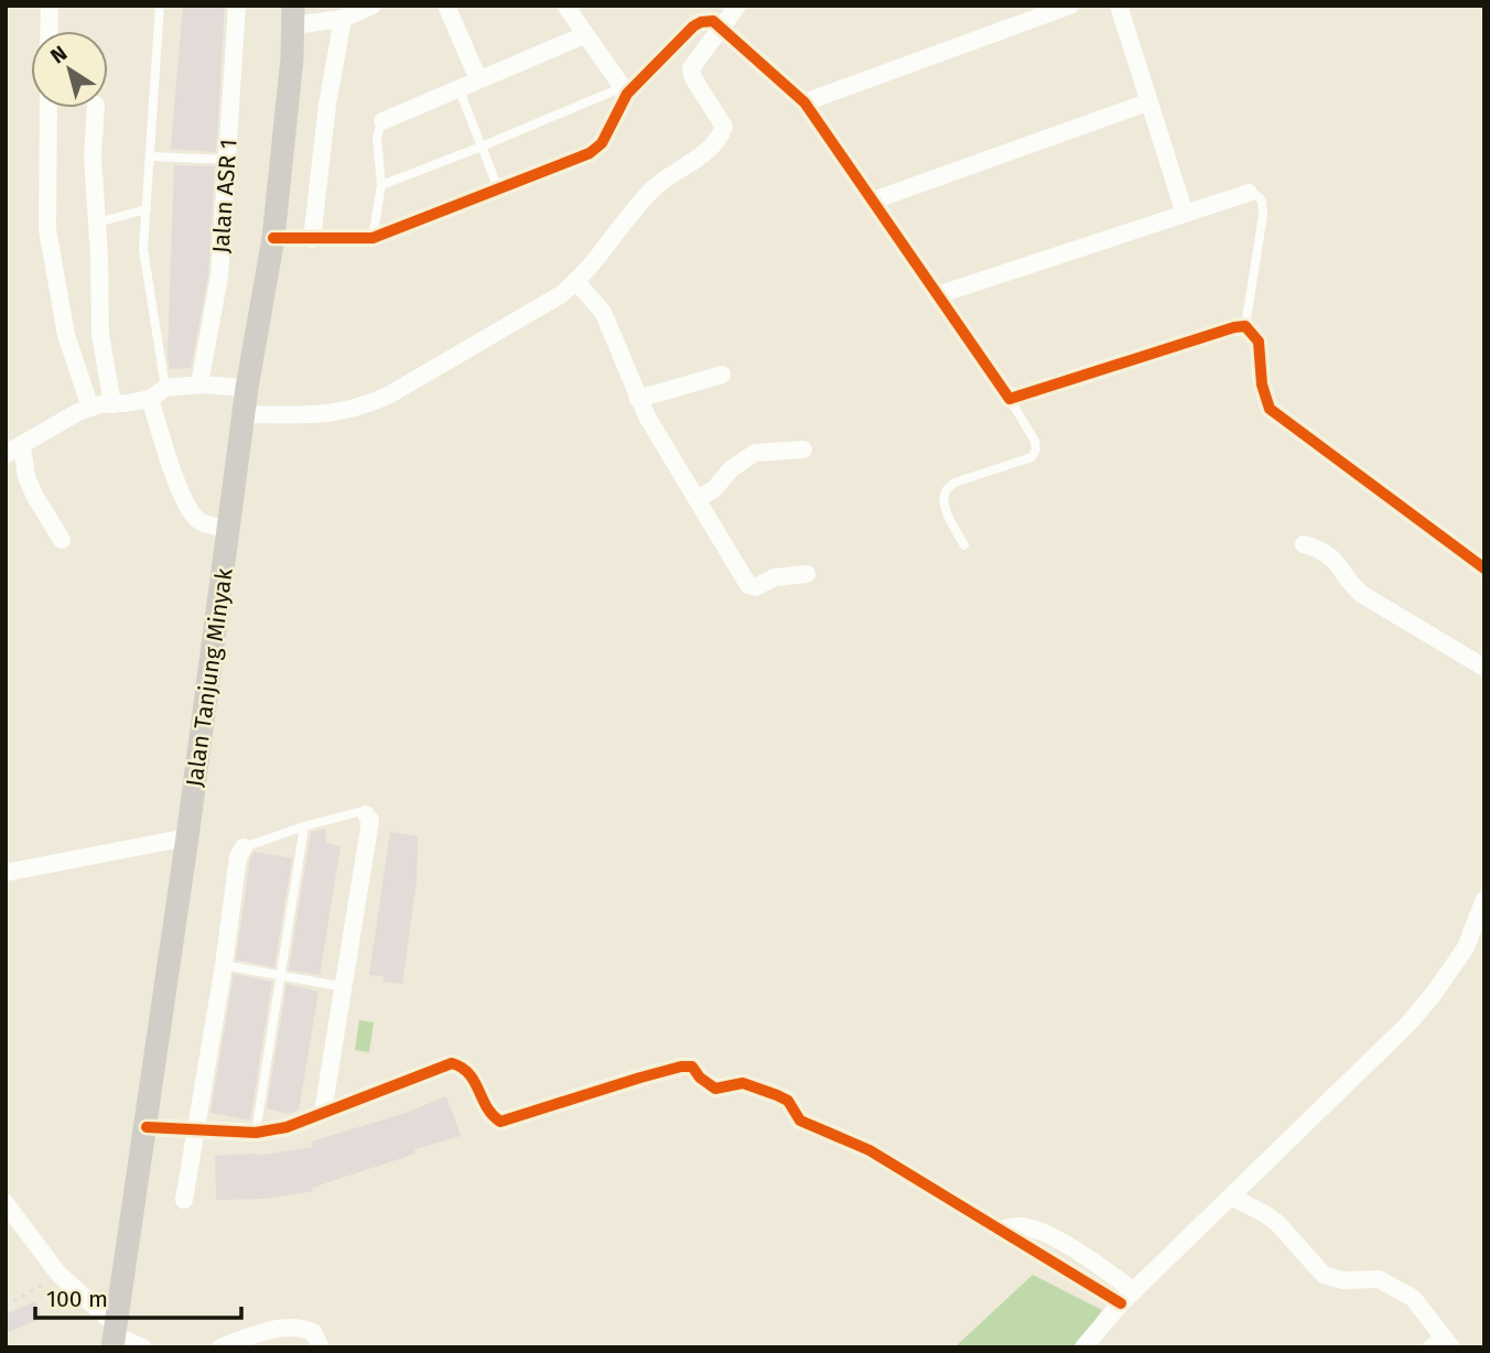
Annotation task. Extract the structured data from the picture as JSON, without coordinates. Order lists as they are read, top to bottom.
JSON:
{
  "streets": {
    "main road": ["Jalan Tanjung Minyak"],
    "street": ["Jalan ASR 1"]
  },
  "scale_bar": "100 m",
  "north": "top left"
}
